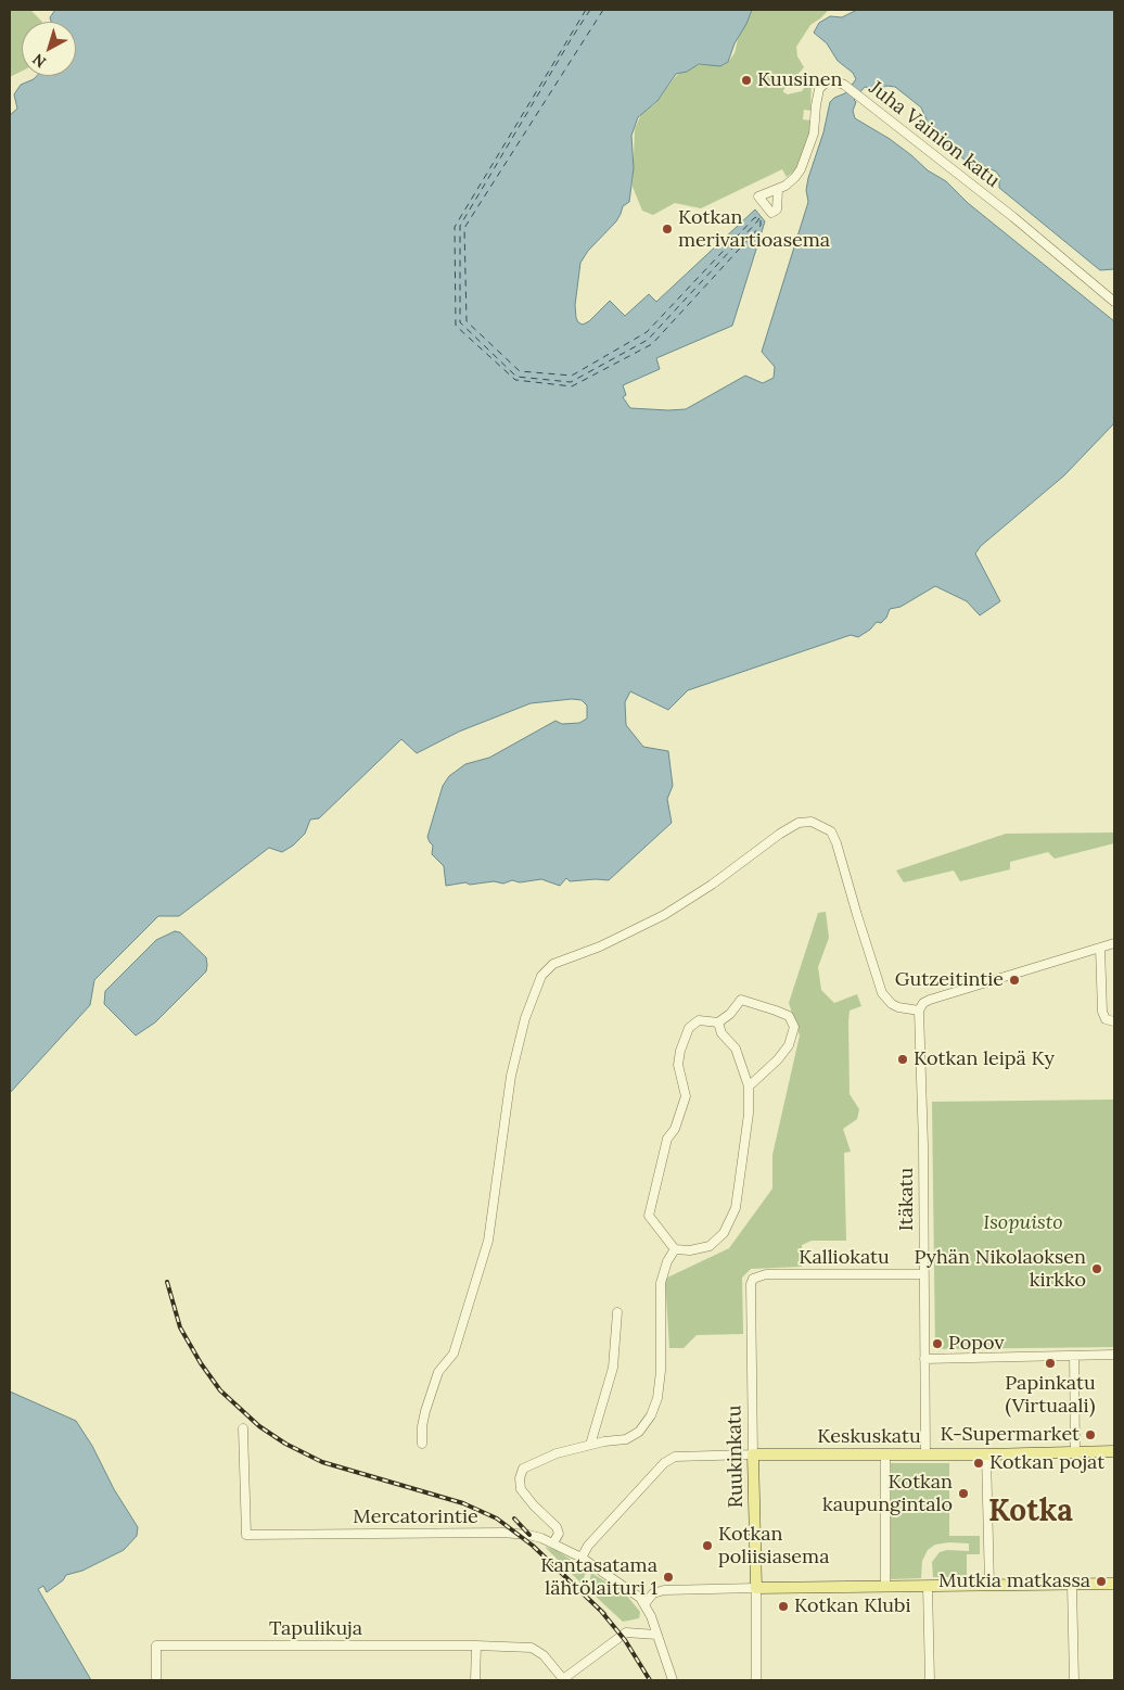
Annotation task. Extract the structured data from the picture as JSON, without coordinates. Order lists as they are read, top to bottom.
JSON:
{
  "streets": {
    "main road": ["Keskuskatu", "Ruukinkatu"],
    "street": [
      "Juha Vainion katu",
      "Itäkatu",
      "Kalliokatu",
      "Mercatorintie",
      "Tapulikuja"
    ]
  },
  "crossings": [
    ["Itäkatu", "Kalliokatu"],
    ["Itäkatu", "Keskuskatu"],
    ["Kalliokatu", "Ruukinkatu"],
    ["Keskuskatu", "Ruukinkatu"]
  ],
  "districts": ["Kotka"],
  "parks": ["Isopuisto"],
  "places": [
    "Kuusinen",
    "Kotkan merivartioasema",
    "Gutzeitintie",
    "Kotkan leipä Ky",
    "Pyhän Nikolaoksen kirkko",
    "Popov",
    "Papinkatu (Virtuaali)",
    "K-Supermarket",
    "Kotkan pojat",
    "Kotkan kaupungintalo",
    "Kotkan poliisiasema",
    "Kantasatama lähtölaituri 1",
    "Mutkia matkassa",
    "Kotkan Klubi"
  ],
  "north": "bottom left"
}
